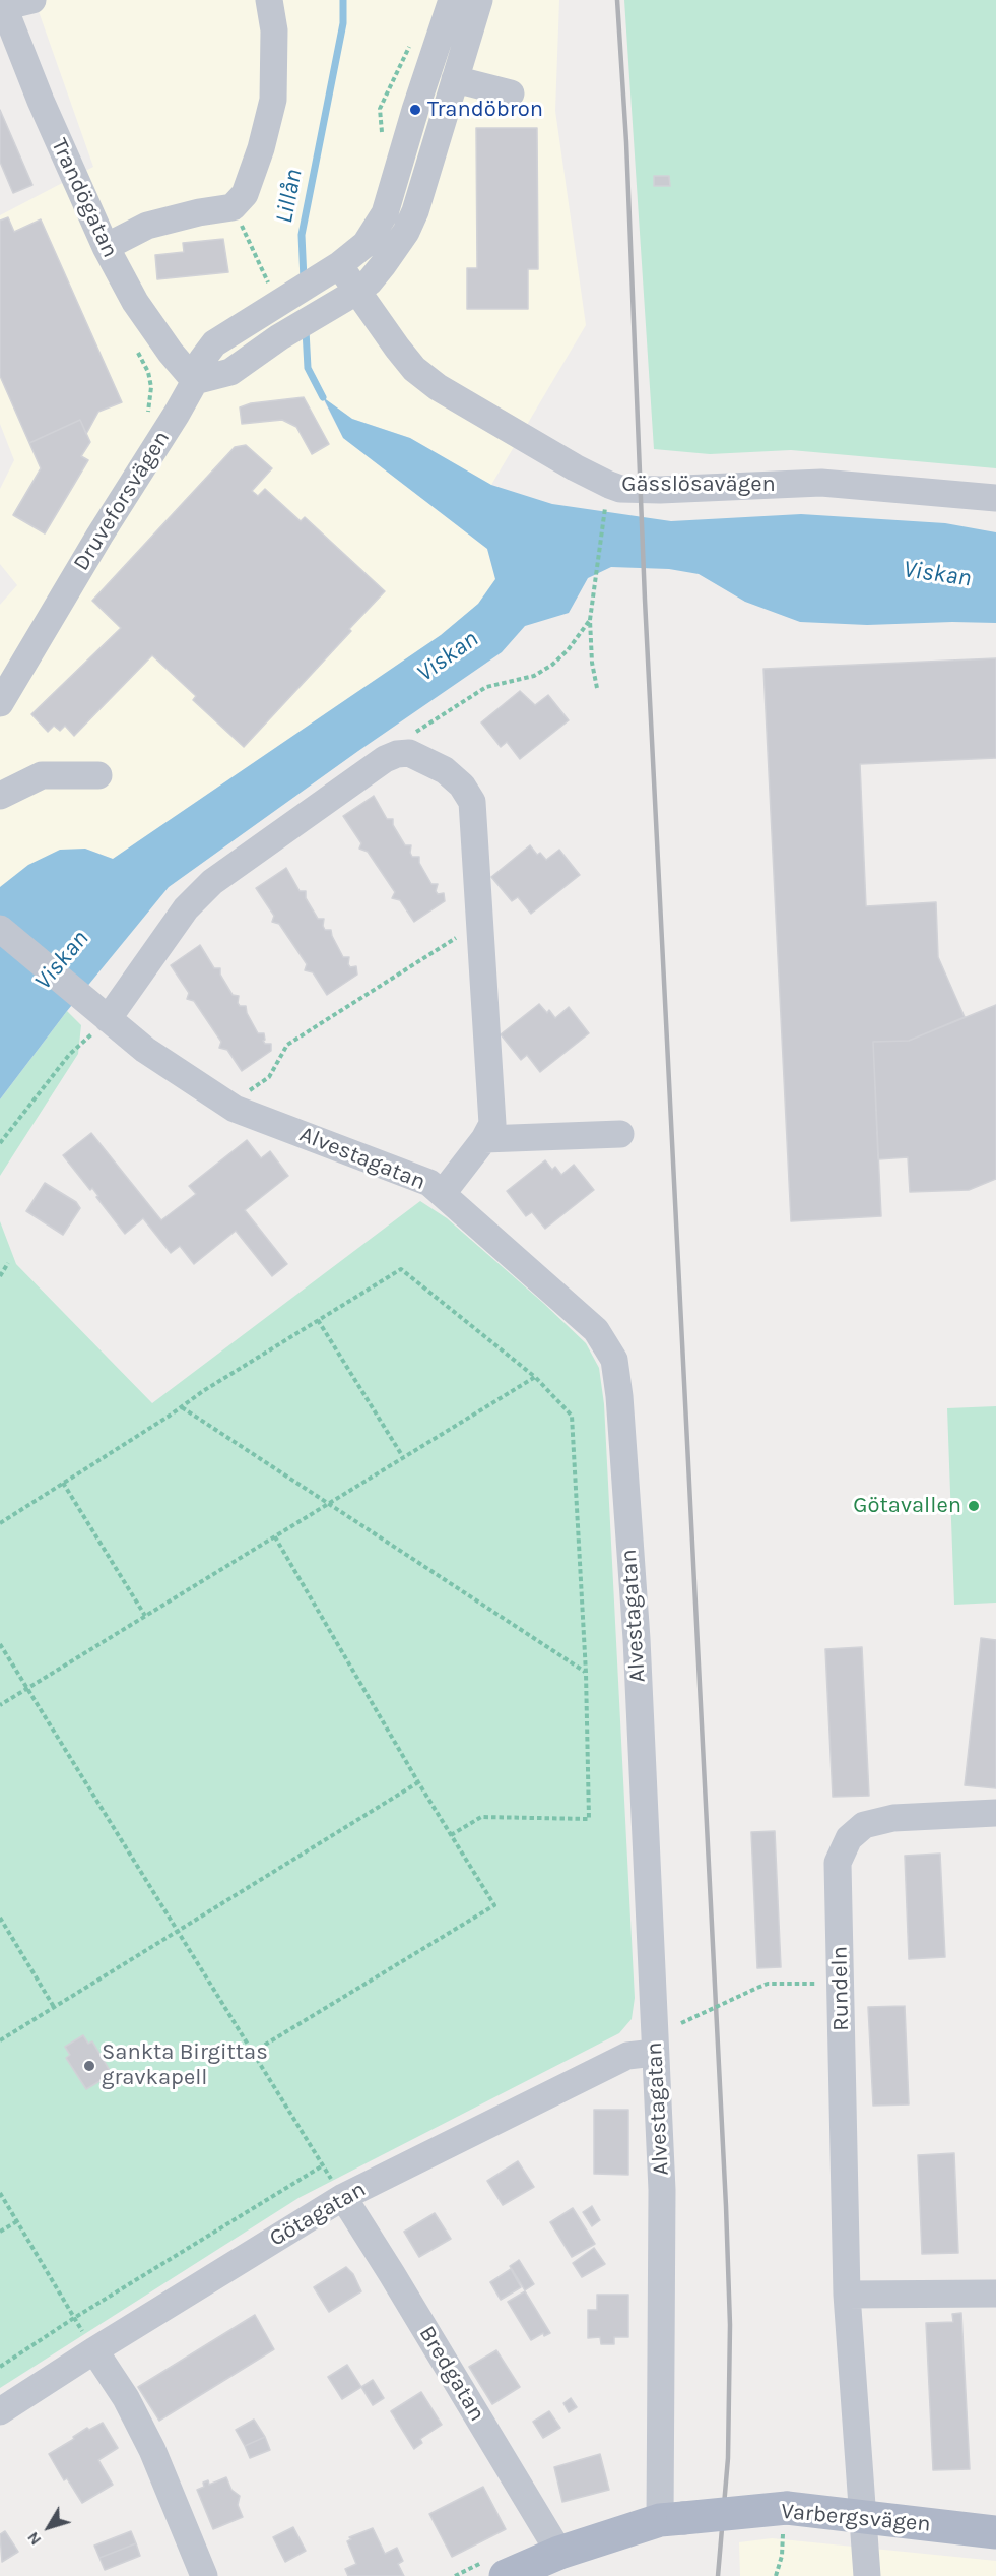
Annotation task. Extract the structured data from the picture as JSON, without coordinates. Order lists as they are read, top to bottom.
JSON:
{
  "streets": {
    "main road": ["Varbergsvägen"],
    "street": [
      "Trandögatan",
      "Gässlösavägen",
      "Druveforsvägen",
      "Alvestagatan",
      "Rundeln",
      "Götagatan",
      "Bredgatan"
    ]
  },
  "crossings": [
    ["Trandögatan", "Druveforsvägen"],
    ["Gässlösavägen", "Druveforsvägen"],
    ["Alvestagatan", "Götagatan"],
    ["Alvestagatan", "Varbergsvägen"],
    ["Rundeln", "Varbergsvägen"],
    ["Götagatan", "Bredgatan"],
    ["Bredgatan", "Varbergsvägen"]
  ],
  "water": ["Lillån", "Viskan"],
  "places": ["Trandöbron", "Götavallen", "Sankta Birgittas gravkapell"],
  "north": "bottom left"
}
